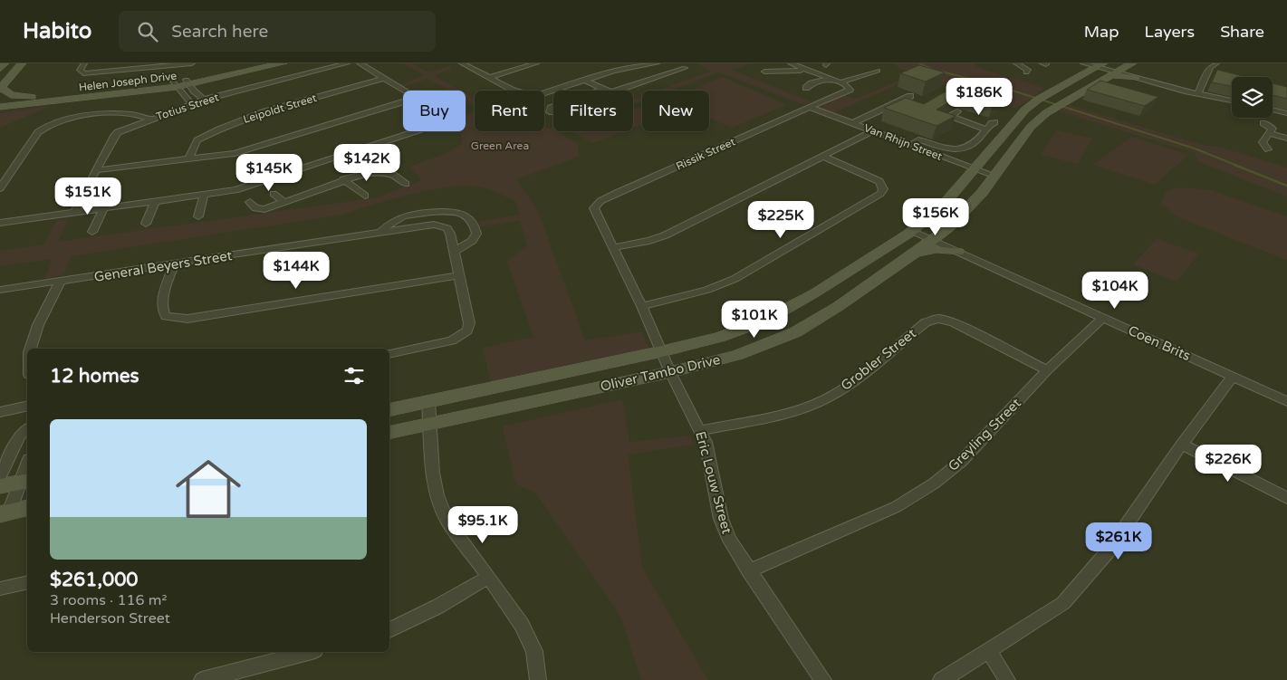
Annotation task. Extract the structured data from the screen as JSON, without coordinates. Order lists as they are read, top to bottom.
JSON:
{
  "streets": {
    "street": [
      "Helen Joseph Drive",
      "Totius Street",
      "Leipoldt Street",
      "Van Rhijn Street",
      "Rissik Street",
      "General Beyers Street",
      "Coen Brits",
      "Grobler Street",
      "Oliver Tambo Drive",
      "Greyling Street",
      "Eric Louw Street"
    ]
  },
  "crossings": [
    ["Van Rhijn Street", "Rissik Street"],
    ["Van Rhijn Street", "Oliver Tambo Drive"],
    ["Rissik Street", "Eric Louw Street"],
    ["Coen Brits", "Oliver Tambo Drive"],
    ["Coen Brits", "Greyling Street"],
    ["Grobler Street", "Greyling Street"],
    ["Grobler Street", "Eric Louw Street"],
    ["Oliver Tambo Drive", "Eric Louw Street"],
    ["Greyling Street", "Eric Louw Street"]
  ],
  "parks": ["Green Area"],
  "page": {
    "header": "Habito",
    "search": "Search here",
    "nav": ["Map", "Layers", "Share"],
    "price": [
      "$186K",
      "$142K",
      "$145K",
      "$151K",
      "$156K",
      "$225K",
      "$144K",
      "$104K",
      "$101K",
      "$226K",
      "$95.1K",
      "$261K"
    ],
    "chip": [
      "Buy",
      "Rent",
      "Filters",
      "New"
    ],
    "heading": "12 homes",
    "list": [
      {
        "name": "$261,000",
        "note": "3 rooms · 116 m² · Henderson Street"
      }
    ]
  }
}
